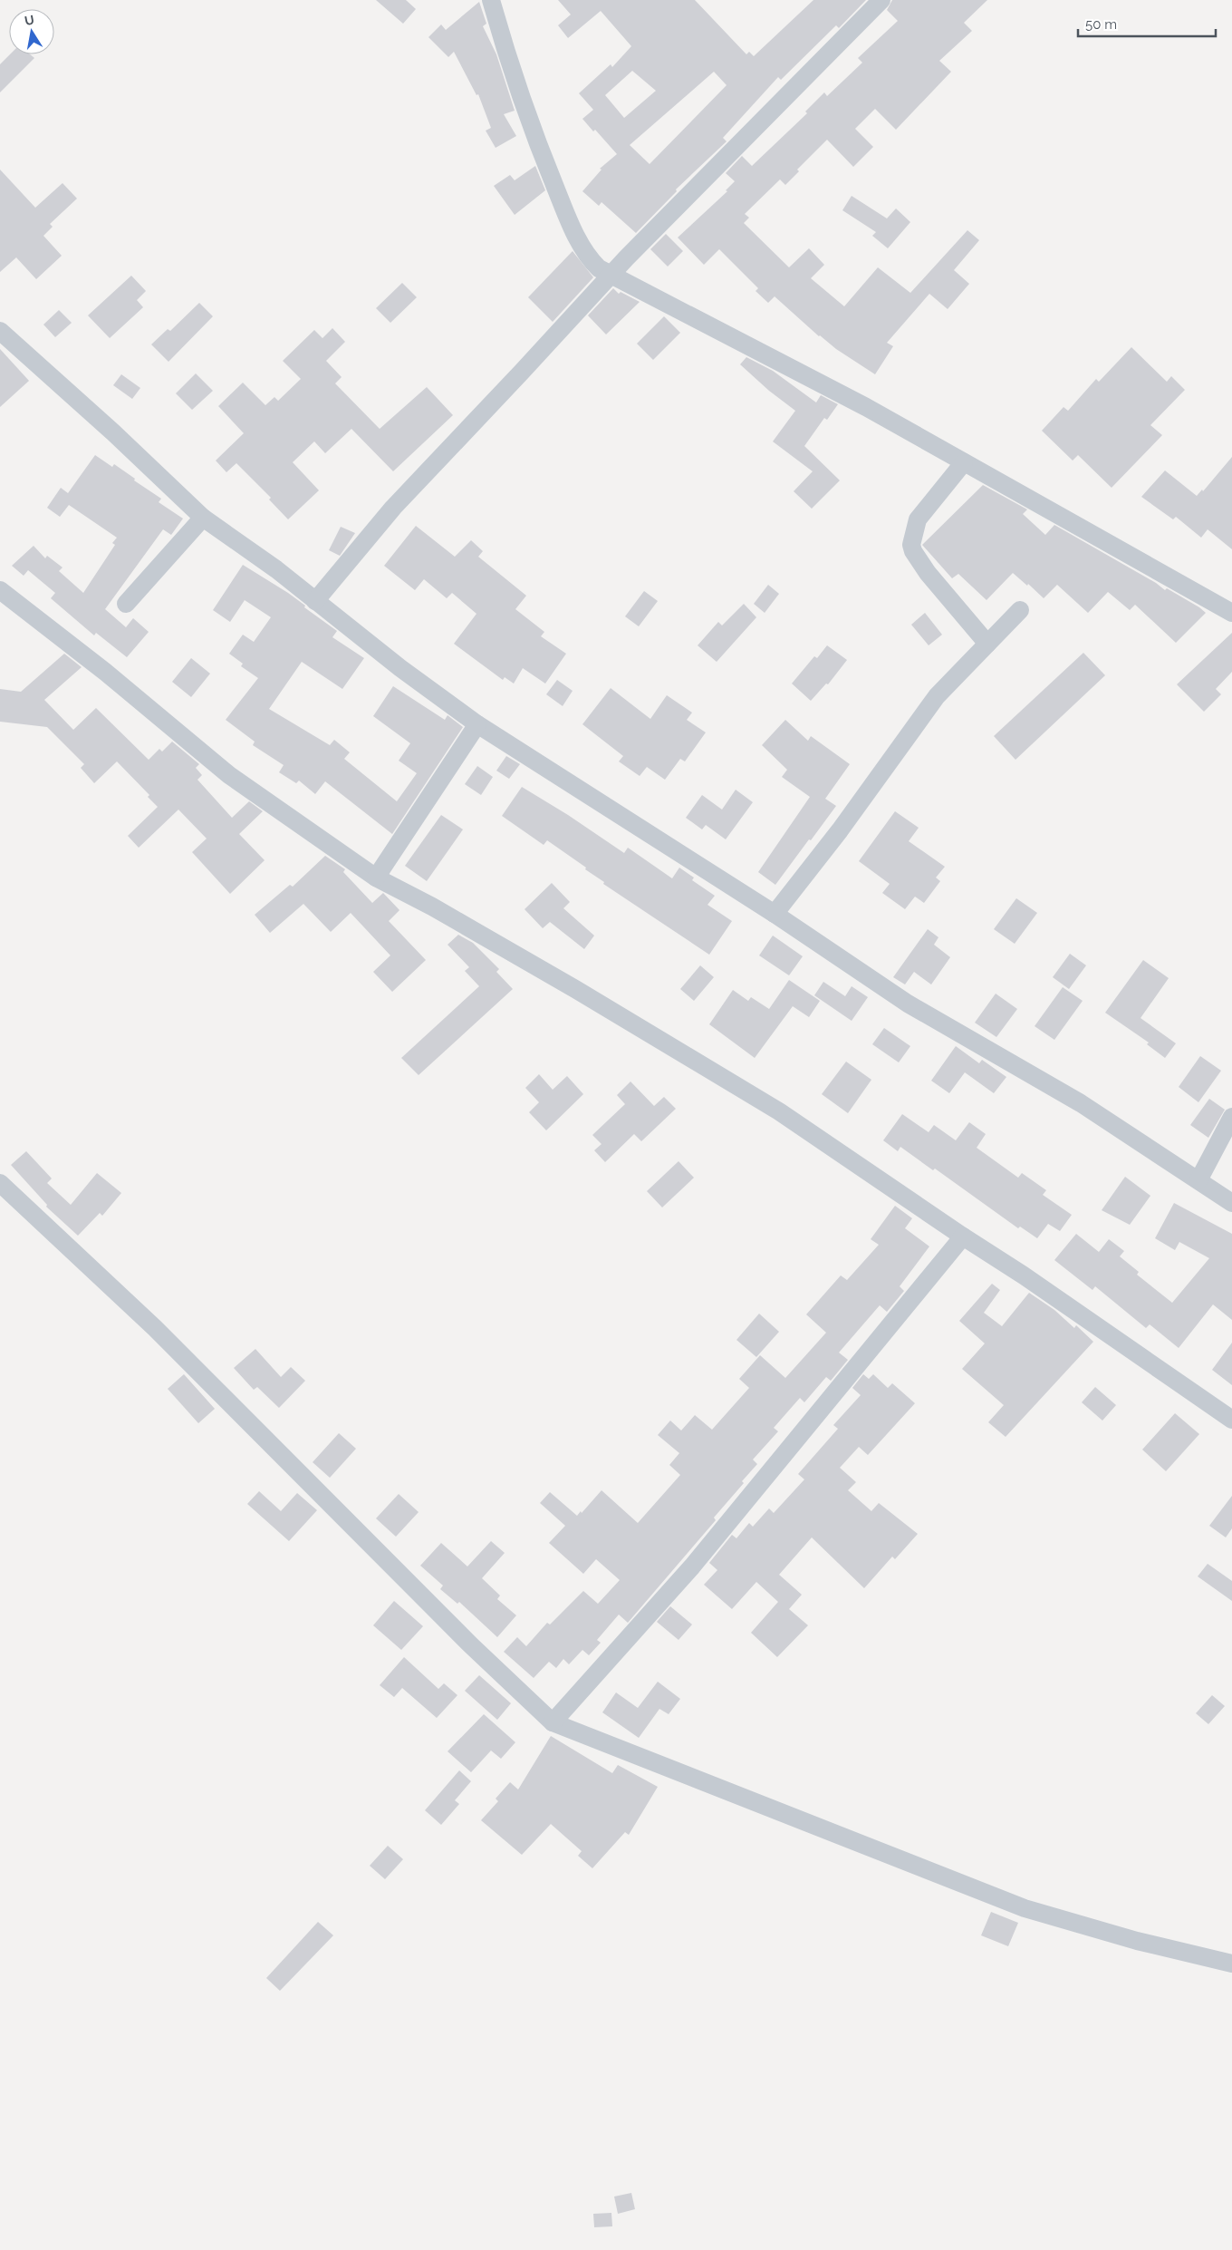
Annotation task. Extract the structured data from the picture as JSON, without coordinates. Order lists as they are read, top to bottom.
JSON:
{
  "scale_bar": "50 m",
  "north": "top"
}
